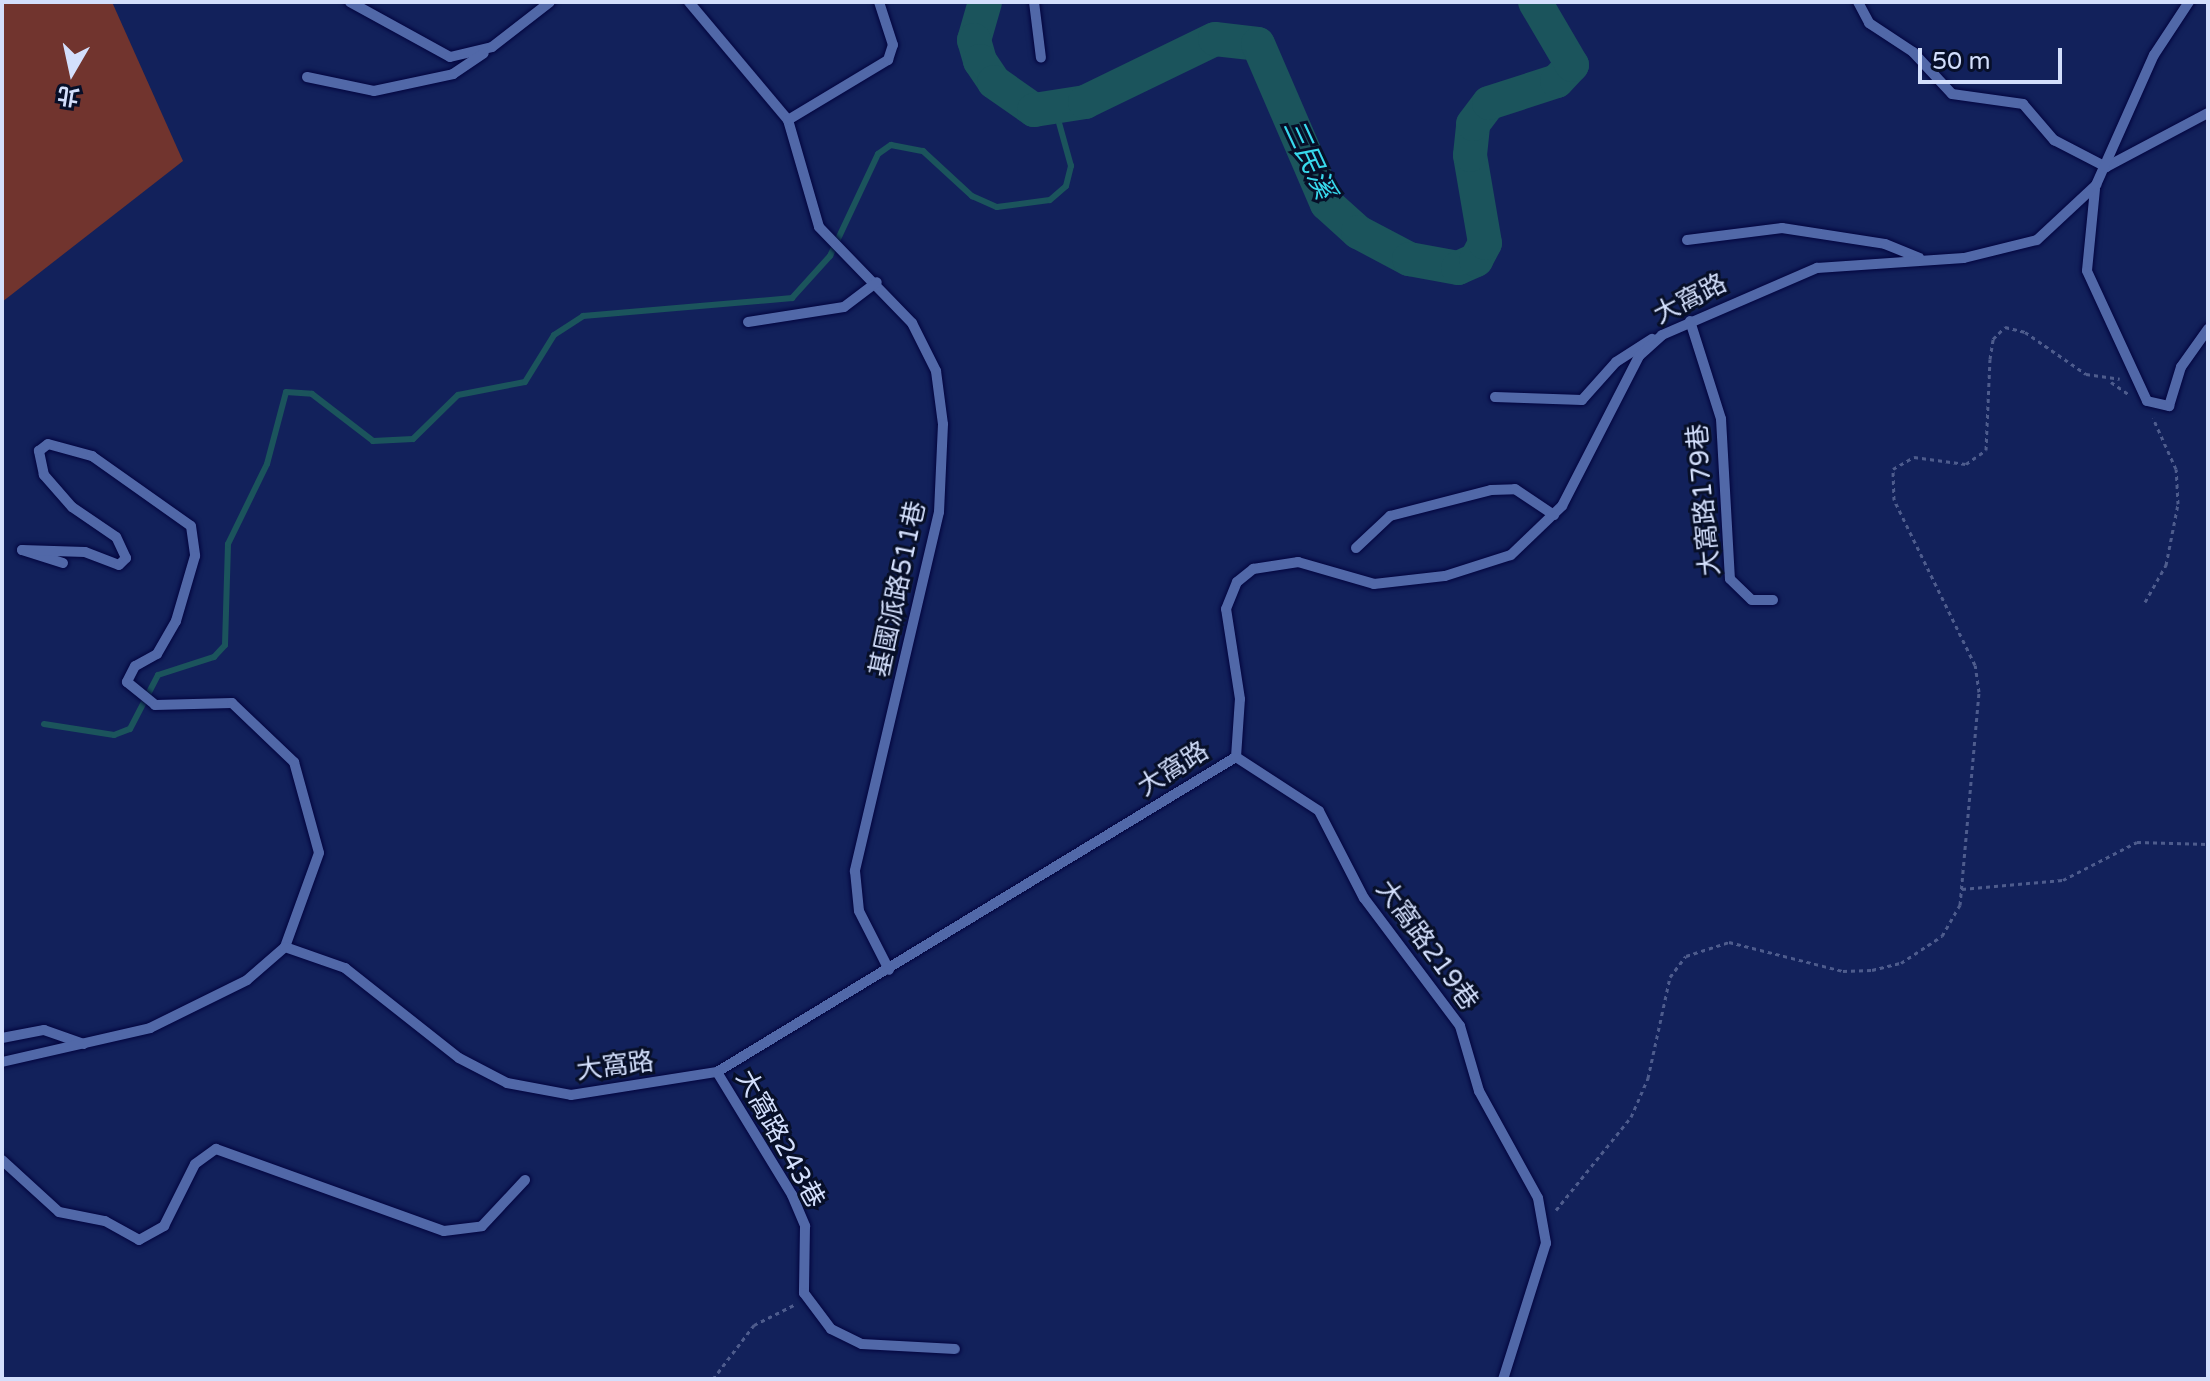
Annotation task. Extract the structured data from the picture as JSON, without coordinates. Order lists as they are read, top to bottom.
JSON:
{
  "streets": {
    "lane": [
      "大窩路",
      "大窩路179巷",
      "基國派路511巷",
      "大窩路219巷",
      "大窩路243巷"
    ]
  },
  "crossings": [
    ["大窩路", "大窩路179巷"],
    ["大窩路", "基國派路511巷"],
    ["大窩路", "大窩路219巷"],
    ["大窩路", "大窩路243巷"]
  ],
  "water": ["三民溪"],
  "scale_bar": "50 m",
  "north": "bottom"
}
